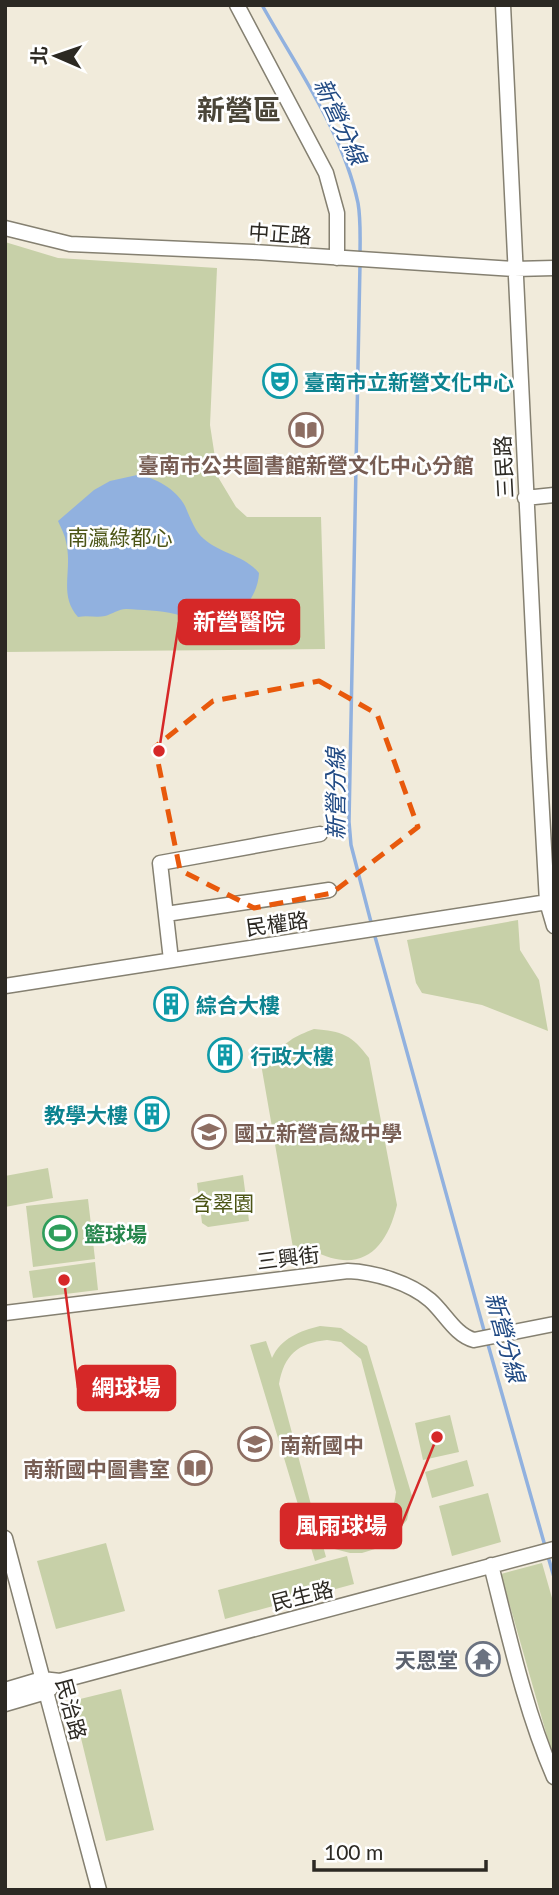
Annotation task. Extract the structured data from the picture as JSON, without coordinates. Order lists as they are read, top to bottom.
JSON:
{
  "streets": {
    "street": [
      "中正路",
      "三民路",
      "民權路",
      "三興街",
      "民生路",
      "民治路"
    ]
  },
  "crossings": [
    ["中正路", "三民路"],
    ["三民路", "民權路"],
    ["民生路", "民治路"]
  ],
  "districts": ["新營區"],
  "water": ["新營分線"],
  "parks": ["南瀛綠都心", "含翠園"],
  "places": {
    "theatre": ["臺南市立新營文化中心"],
    "library": ["臺南市公共圖書館新營文化中心分館", "南新國中圖書室"],
    "other": ["新營醫院", "網球場", "風雨球場"],
    "building": ["綜合大樓", "行政大樓", "教學大樓"],
    "school or university": ["國立新營高級中學", "南新國中"],
    "sports": ["籃球場"],
    "temple": ["天恩堂"]
  },
  "scale_bar": "100 m",
  "north": "left"
}
